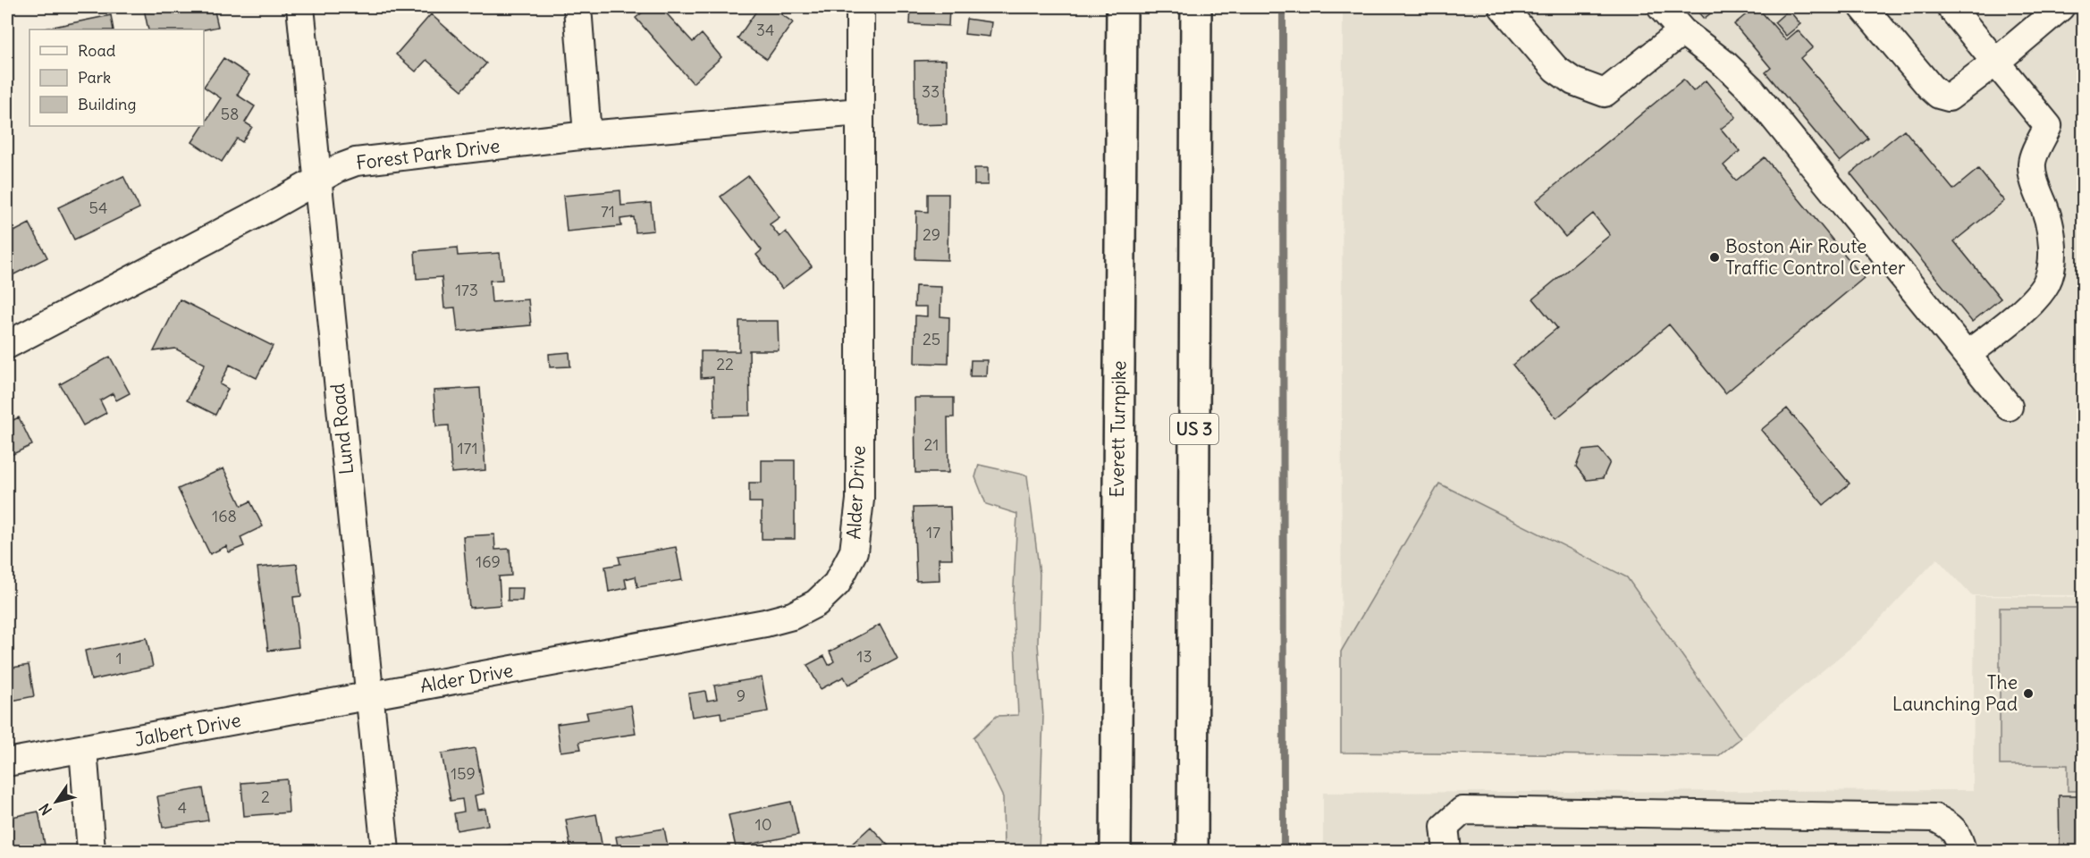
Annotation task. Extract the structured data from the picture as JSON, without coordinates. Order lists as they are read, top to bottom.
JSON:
{
  "streets": {
    "highway": ["Everett Turnpike", "US 3"],
    "street": [
      "Forest Park Drive",
      "Lund Road",
      "Alder Drive",
      "Jalbert Drive"
    ]
  },
  "crossings": [
    ["Forest Park Drive", "Lund Road"],
    ["Forest Park Drive", "Alder Drive"],
    ["Lund Road", "Alder Drive"],
    ["Lund Road", "Jalbert Drive"],
    ["Alder Drive", "Jalbert Drive"]
  ],
  "places": ["Boston Air Route Traffic Control Center", "The Launching Pad"],
  "house_numbers": [
    "34",
    "33",
    "58",
    "54",
    "71",
    "29",
    "173",
    "25",
    "22",
    "21",
    "171",
    "168",
    "17",
    "169",
    "13",
    "1",
    "9",
    "159",
    "2",
    "4",
    "10"
  ],
  "legend": ["Road", "Park", "Building"],
  "north": "bottom left"
}
